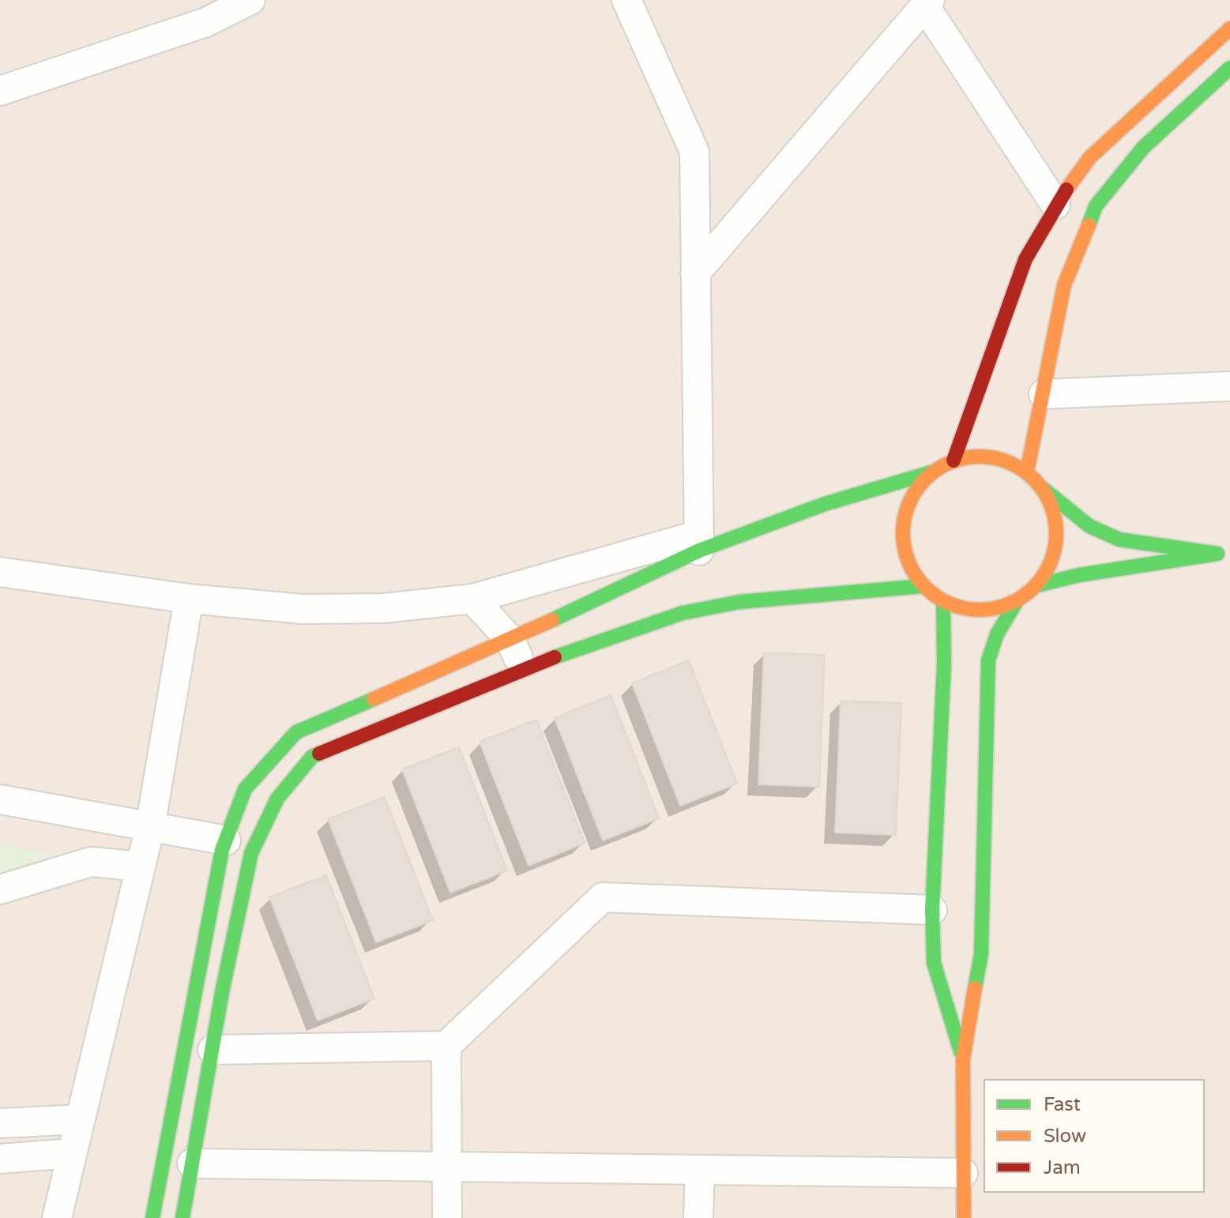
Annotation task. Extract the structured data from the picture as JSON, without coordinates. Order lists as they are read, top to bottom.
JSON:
{
  "legend": ["Fast", "Slow", "Jam"]
}
